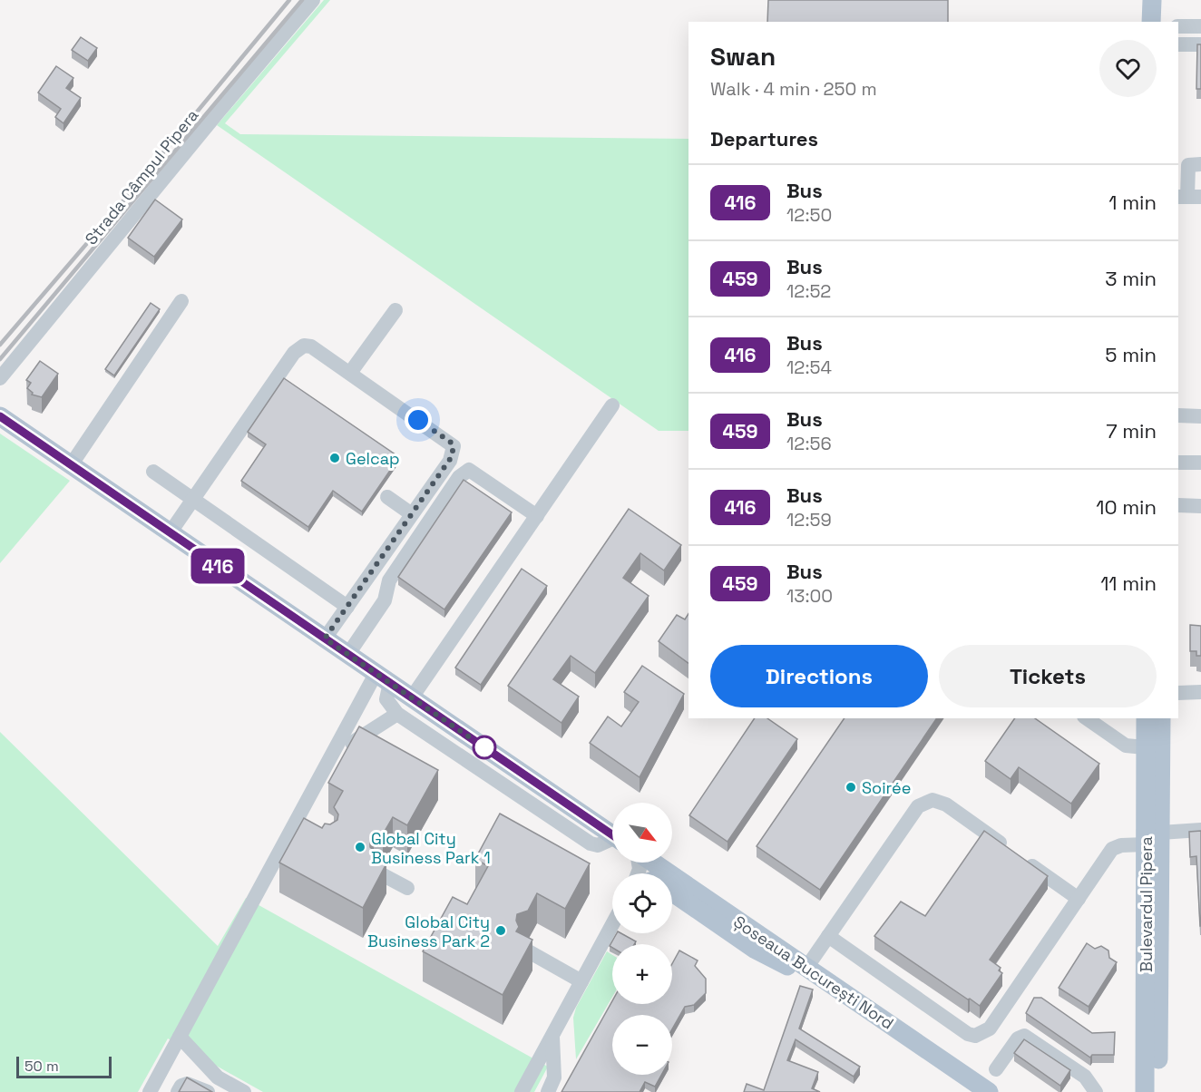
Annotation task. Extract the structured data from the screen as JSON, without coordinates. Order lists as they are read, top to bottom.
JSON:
{
  "streets": {
    "main road": ["Bulevardul Pipera", "Șoseaua București Nord"],
    "street": ["Strada Câmpul Pipera"]
  },
  "places": [
    "Gelcap",
    "Soirée",
    "Global City Business Park 1",
    "Global City Business Park 2"
  ],
  "lines": ["bus line 416"],
  "scale_bar": "50 m",
  "north": "bottom right",
  "page": {
    "on_map": "416",
    "heading": [
      ["Swan", "Walk · 4 min · 250 m"],
      "Departures"
    ],
    "list": [
      {
        "mark": "416",
        "name": "Bus",
        "note": "12:50",
        "value": "1 min"
      },
      {
        "mark": "459",
        "name": "Bus",
        "note": "12:52",
        "value": "3 min"
      },
      {
        "mark": "416",
        "name": "Bus",
        "note": "12:54",
        "value": "5 min"
      },
      {
        "mark": "459",
        "name": "Bus",
        "note": "12:56",
        "value": "7 min"
      },
      {
        "mark": "416",
        "name": "Bus",
        "note": "12:59",
        "value": "10 min"
      },
      {
        "mark": "459",
        "name": "Bus",
        "note": "13:00",
        "value": "11 min"
      }
    ],
    "buttons": ["Directions", "Tickets"],
    "map_buttons": ["+", "−"],
    "scale": "50 m"
  }
}
